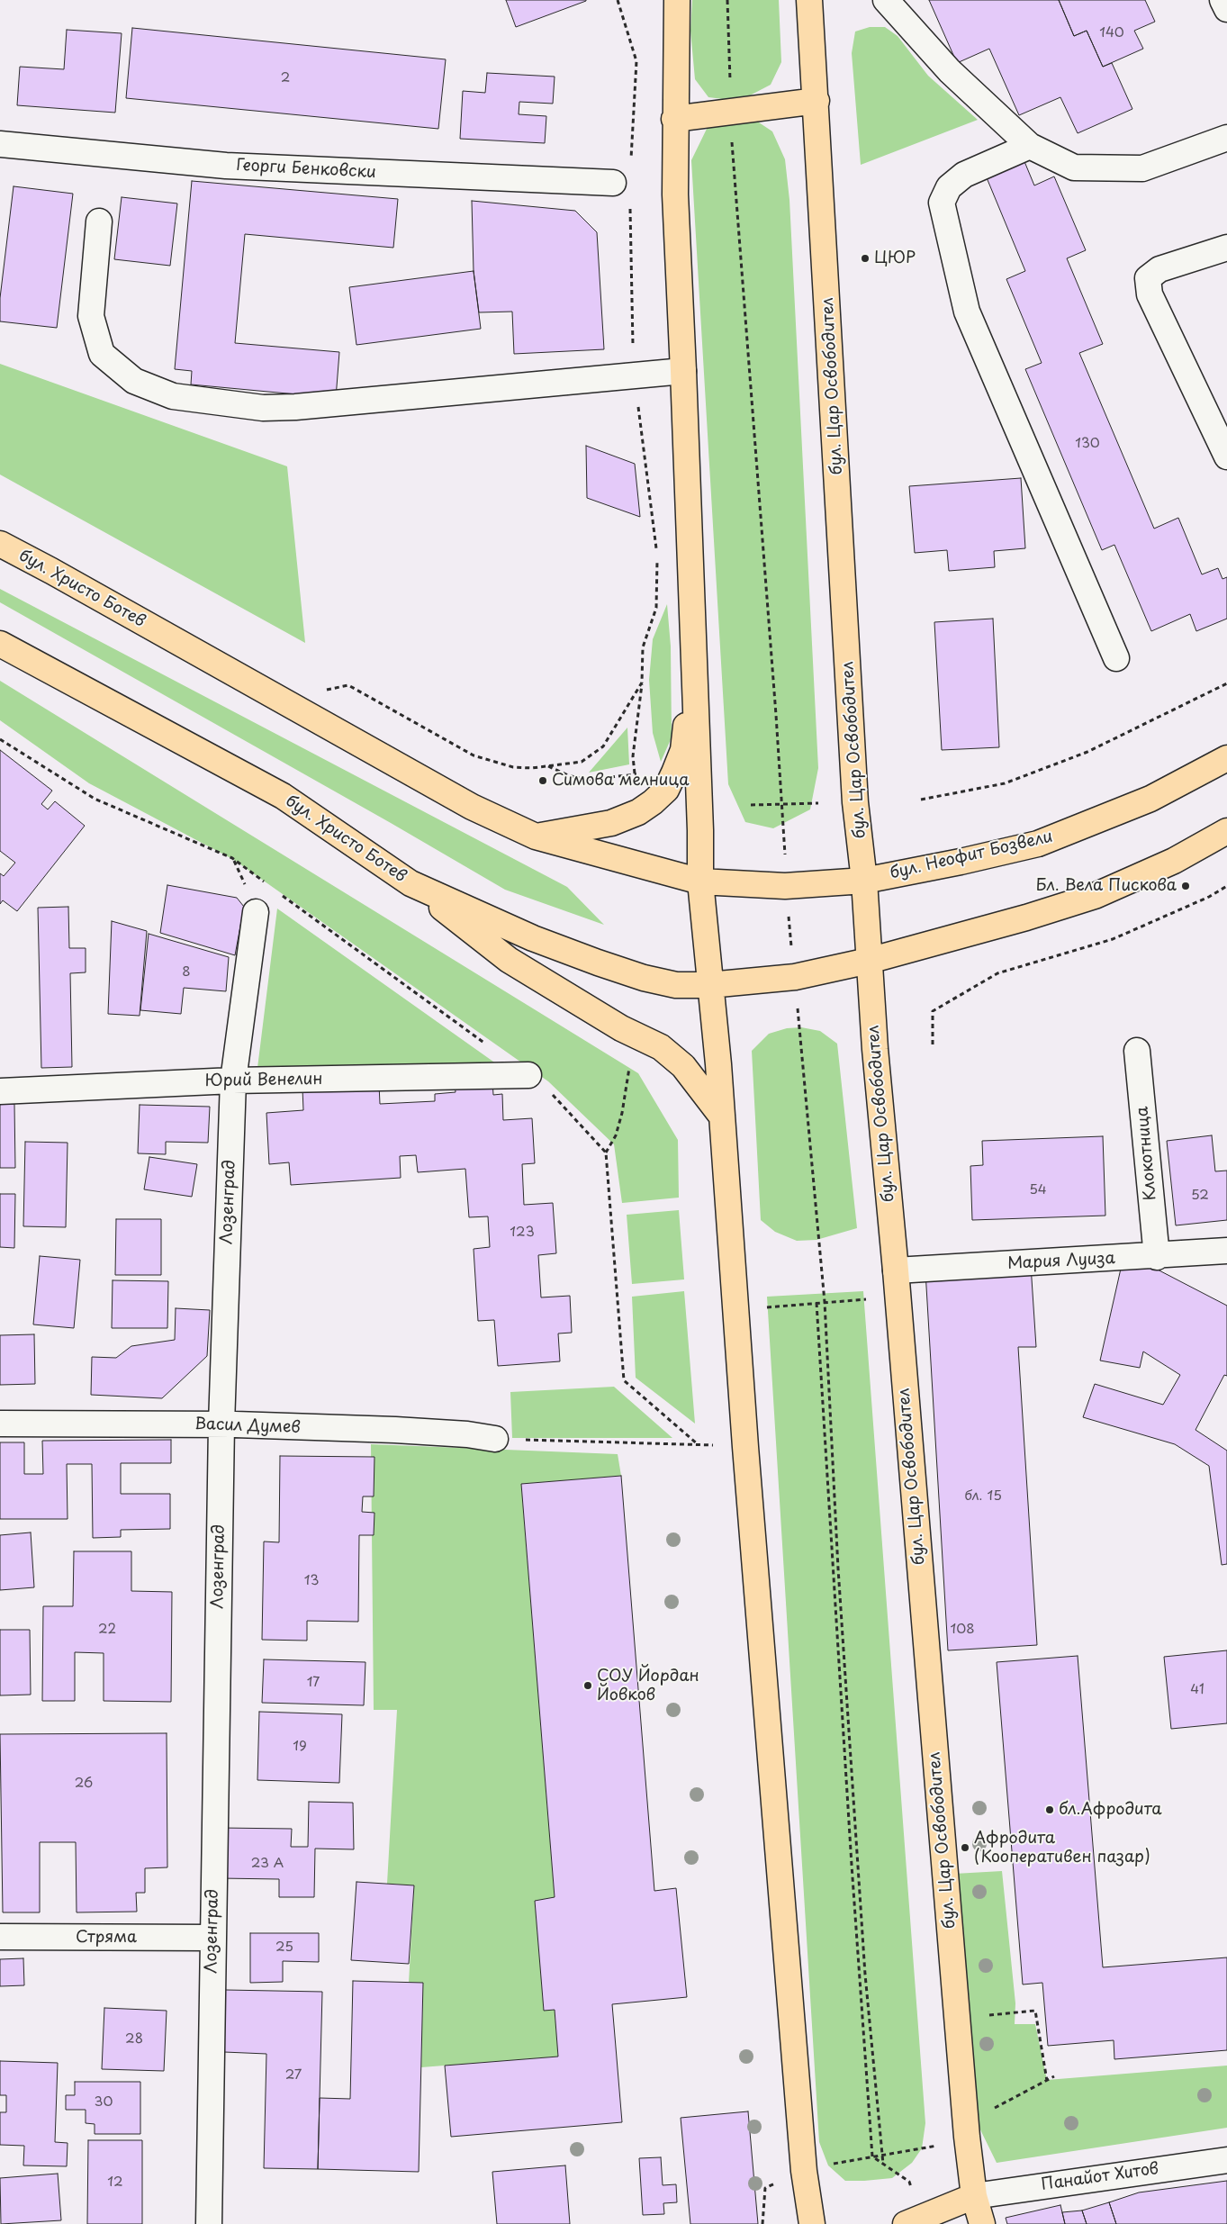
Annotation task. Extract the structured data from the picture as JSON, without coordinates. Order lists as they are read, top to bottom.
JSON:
{
  "streets": {
    "main road": ["бул. Цар Освободител", "бул. Христо Ботев", "бул. Неофит Бозвели"],
    "street": [
      "Георги Бенковски",
      "Юрий Венелин",
      "Клокотница",
      "Лозенград",
      "Мария Луиза",
      "Васил Думев",
      "Стряма",
      "Панайот Хитов"
    ]
  },
  "crossings": [
    ["бул. Цар Освободител", "бул. Неофит Бозвели"],
    ["бул. Цар Освободител", "Мария Луиза"],
    ["бул. Цар Освободител", "Панайот Хитов"],
    ["бул. Христо Ботев", "бул. Неофит Бозвели"],
    ["Юрий Венелин", "Лозенград"],
    ["Клокотница", "Мария Луиза"],
    ["Лозенград", "Васил Думев"],
    ["Лозенград", "Стряма"]
  ],
  "places": [
    "ЦЮР",
    "Симова мелница",
    "Бл. Вела Пискова",
    "СОУ Йордан Йовков",
    "бл.Афродита",
    "Афродита (Кооперативен пазар)"
  ],
  "house_numbers": [
    "140",
    "2",
    "130",
    "8",
    "54",
    "52",
    "123",
    "бл. 15",
    "13",
    "22",
    "108",
    "17",
    "41",
    "19",
    "26",
    "23 A",
    "25",
    "28",
    "27",
    "30",
    "12"
  ]
}
